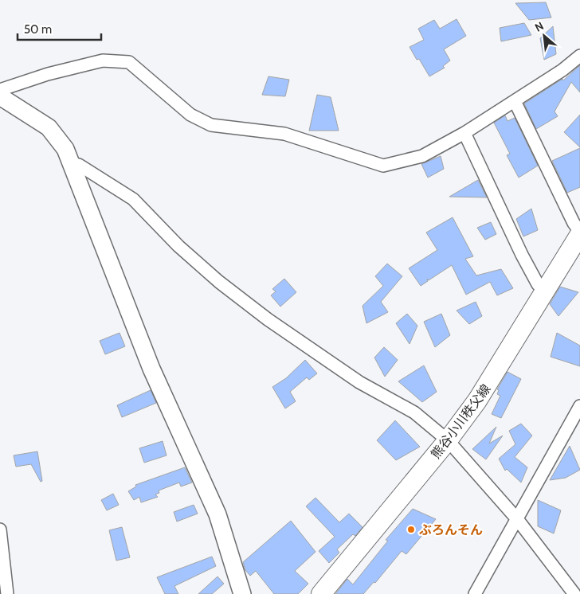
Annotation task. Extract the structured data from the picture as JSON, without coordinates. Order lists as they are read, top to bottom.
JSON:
{
  "streets": {
    "main road": ["熊谷小川秩父線"]
  },
  "places": ["ぶろんそん"],
  "scale_bar": "50 m",
  "north": "top left"
}
